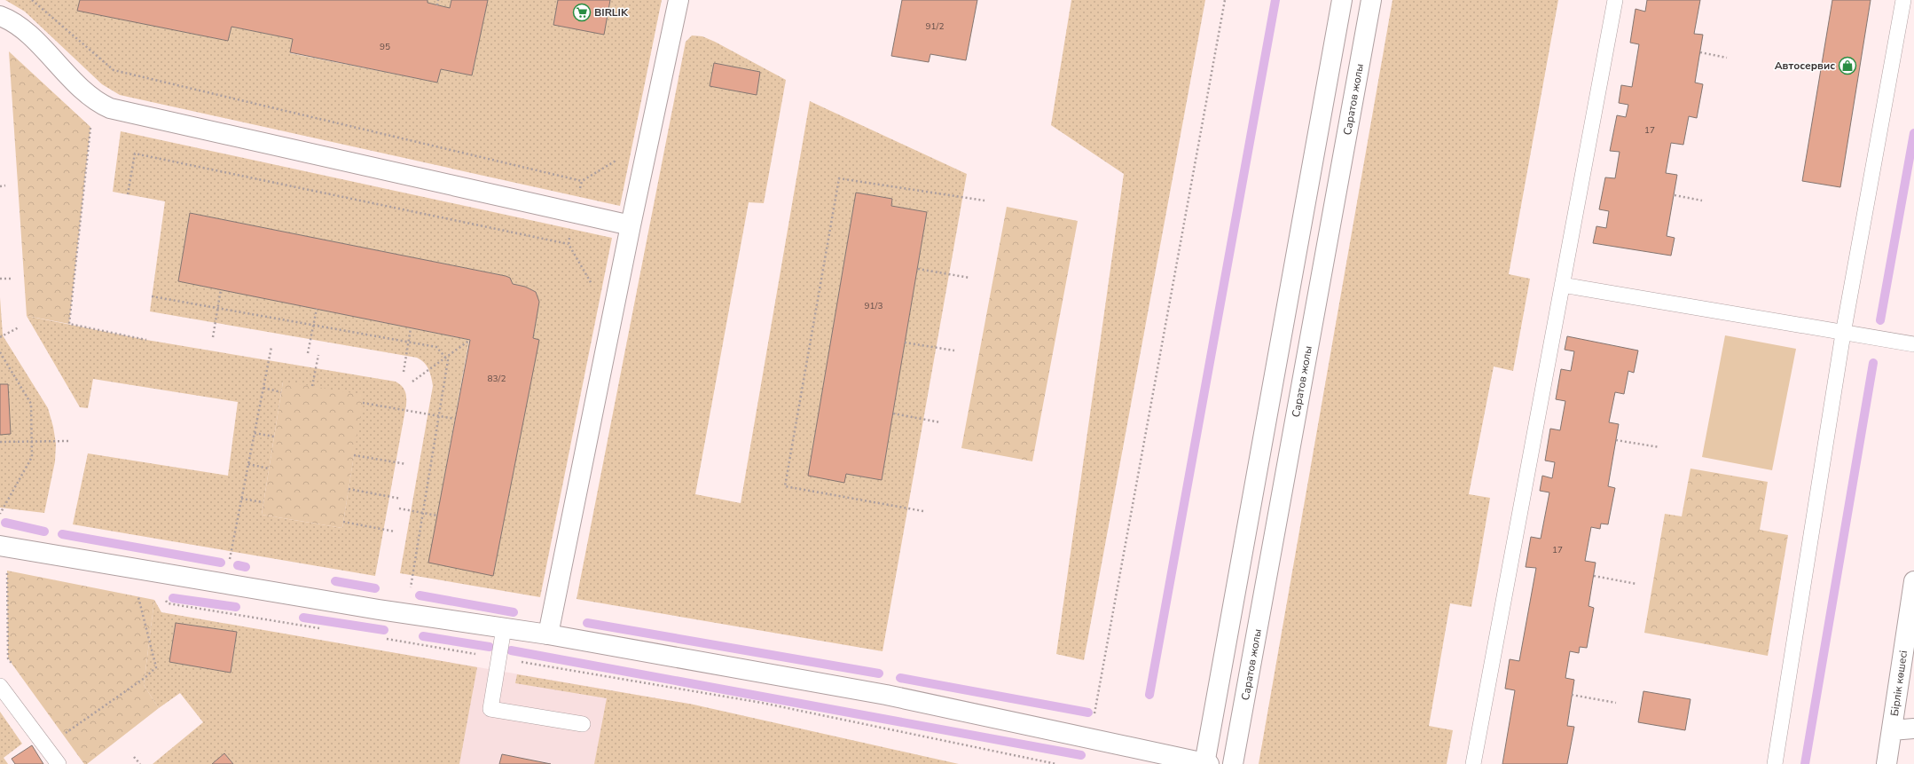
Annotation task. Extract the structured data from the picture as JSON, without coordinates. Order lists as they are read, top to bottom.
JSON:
{
  "streets": {
    "street": ["Саратов жолы", "Бірлік көшесі"]
  },
  "places": {
    "supermarket": ["BIRLIK"],
    "shop": ["Автосервис"]
  },
  "house_numbers": [
    "91/2",
    "95",
    "17",
    "91/3",
    "83/2",
    "17"
  ]
}
